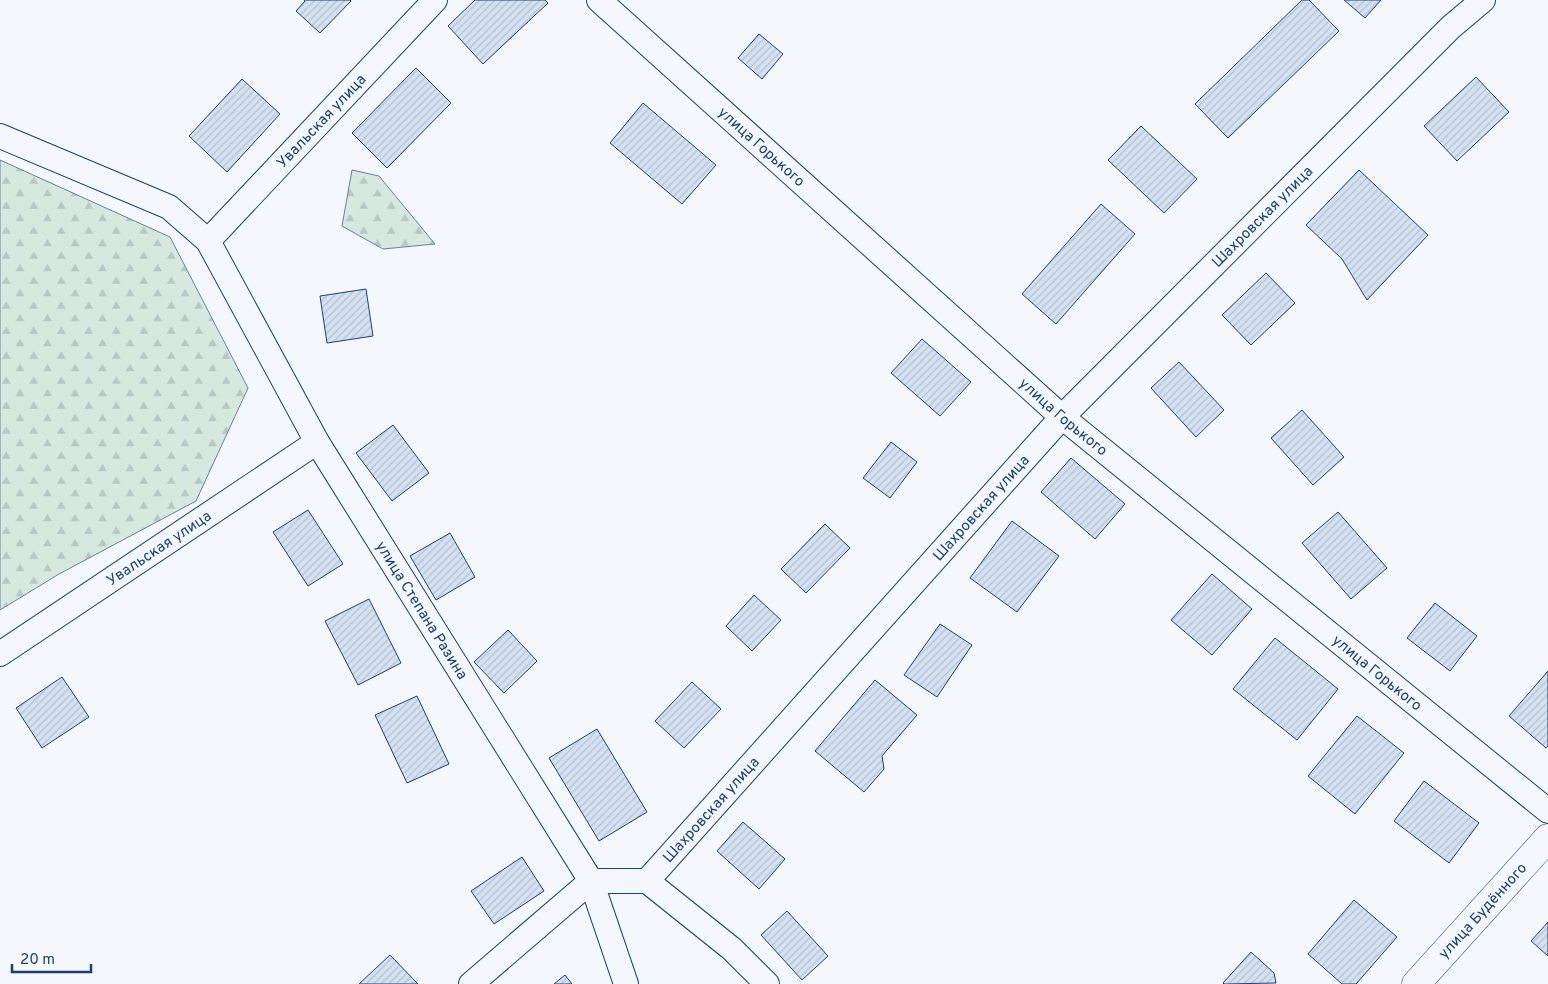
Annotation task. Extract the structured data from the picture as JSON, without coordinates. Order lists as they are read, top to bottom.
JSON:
{
  "streets": {
    "street": [
      "Увальская улица",
      "улица Горького",
      "Шахровская улица",
      "улица Степана Разина",
      "улица Будённого"
    ]
  },
  "crossings": [
    ["Увальская улица", "улица Степана Разина"],
    ["улица Горького", "Шахровская улица"]
  ],
  "scale_bar": "20 m"
}
